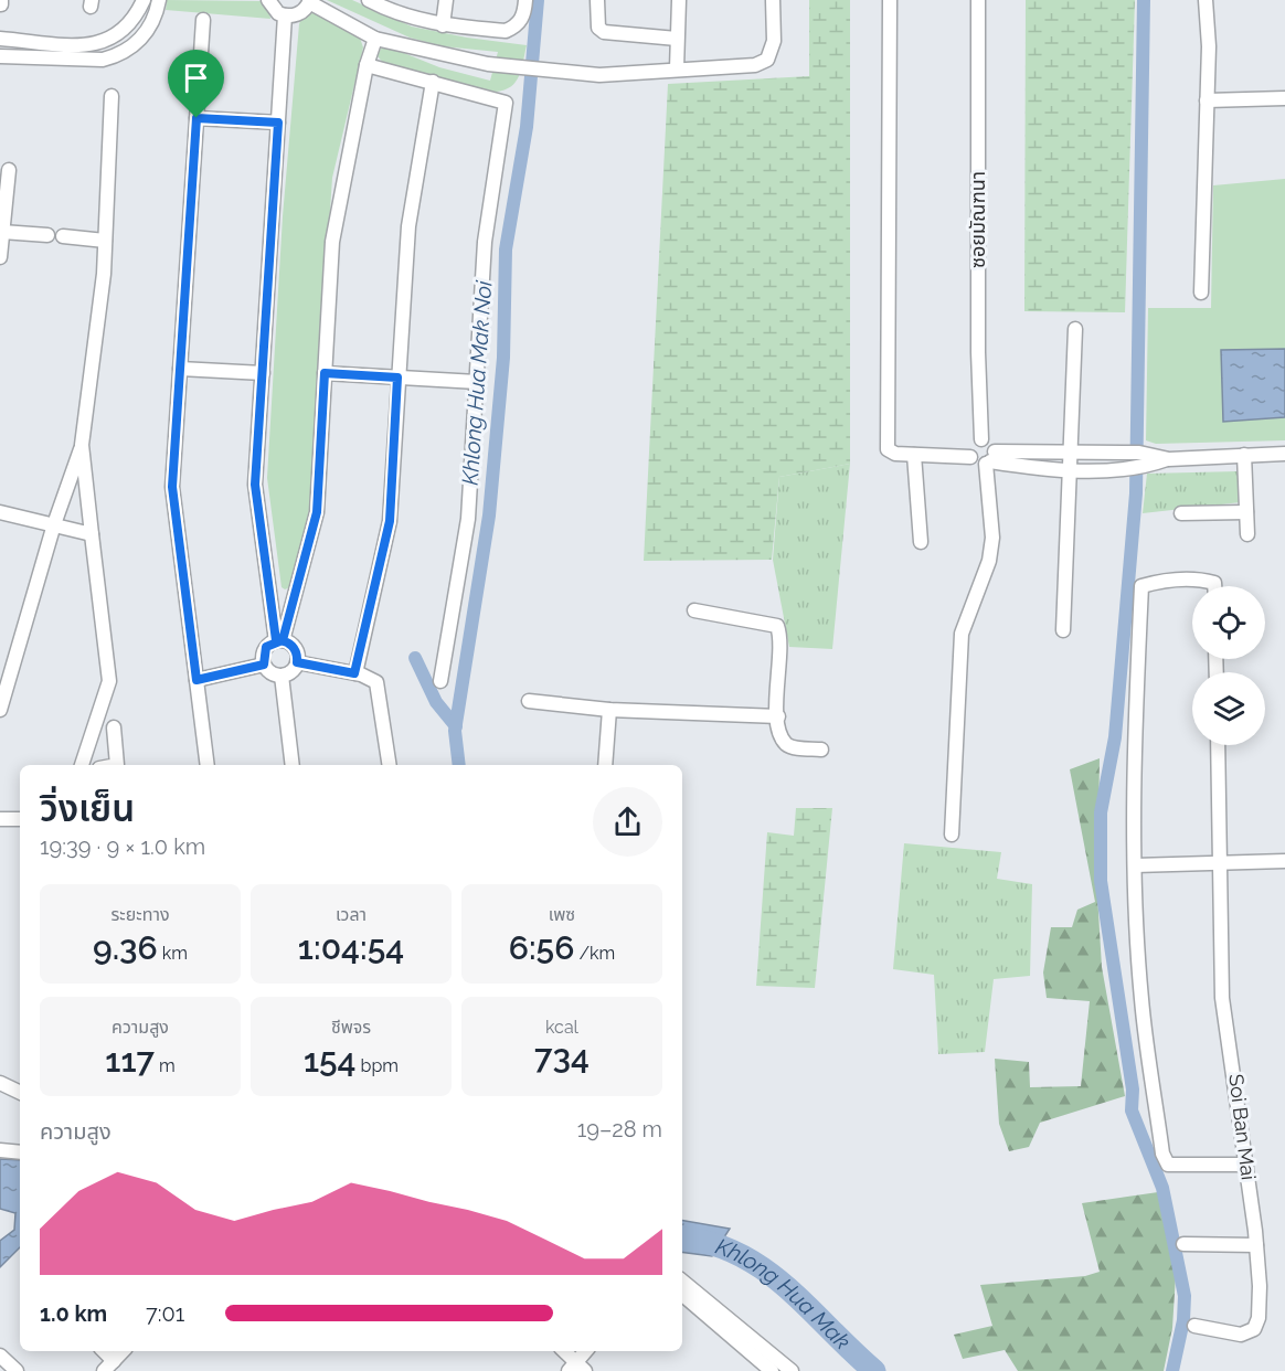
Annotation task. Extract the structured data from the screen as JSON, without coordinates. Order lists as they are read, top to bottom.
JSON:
{
  "streets": {
    "street": ["ซอยมัณฑนา", "Soi Ban Mai"]
  },
  "water": ["Khlong Hua Mak Noi", "Khlong Hua Mak"],
  "page": {
    "heading": ["วิ่งเย็น", "19:39 · 9 × 1.0 km"],
    "stats": [
      ["ระยะทาง", "9.36 km"],
      ["เวลา", "1:04:54"],
      ["เพซ", "6:56 /km"],
      ["ความสูง", "117 m"],
      ["ชีพจร", "154 bpm"],
      ["kcal", "734"]
    ],
    "chart": ["ความสูง", "19–28 m"],
    "list": [
      {
        "name": "1.0 km",
        "note": "7:01"
      }
    ]
  }
}
